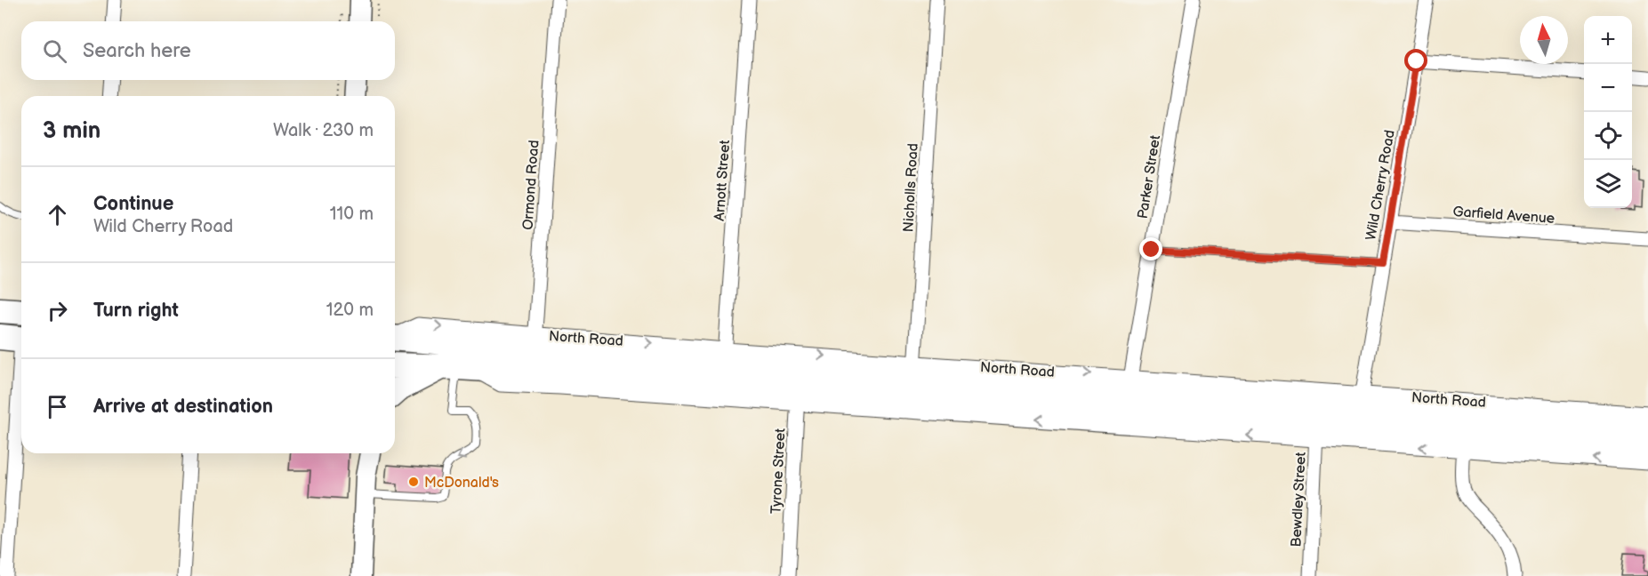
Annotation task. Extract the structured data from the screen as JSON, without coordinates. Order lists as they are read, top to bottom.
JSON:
{
  "streets": {
    "highway": ["North Road"],
    "street": [
      "Parker Street",
      "Arnott Street",
      "Ormond Road",
      "Wild Cherry Road",
      "Nicholls Road",
      "Garfield Avenue",
      "Tyrone Street",
      "Bewdley Street"
    ]
  },
  "crossings": [
    ["Parker Street", "North Road"],
    ["Arnott Street", "North Road"],
    ["Ormond Road", "North Road"],
    ["Wild Cherry Road", "Garfield Avenue"],
    ["Wild Cherry Road", "North Road"],
    ["Nicholls Road", "North Road"],
    ["North Road", "Tyrone Street"],
    ["North Road", "Bewdley Street"]
  ],
  "places": ["McDonald's"],
  "north": "top",
  "page": {
    "map_buttons": ["+", "−"],
    "search": "Search here",
    "heading": ["3 min", "Walk · 230 m"],
    "list": [
      ["Continue", "Wild Cherry Road", "110 m"],
      ["Turn right", "120 m"],
      "Arrive at destination"
    ]
  }
}
